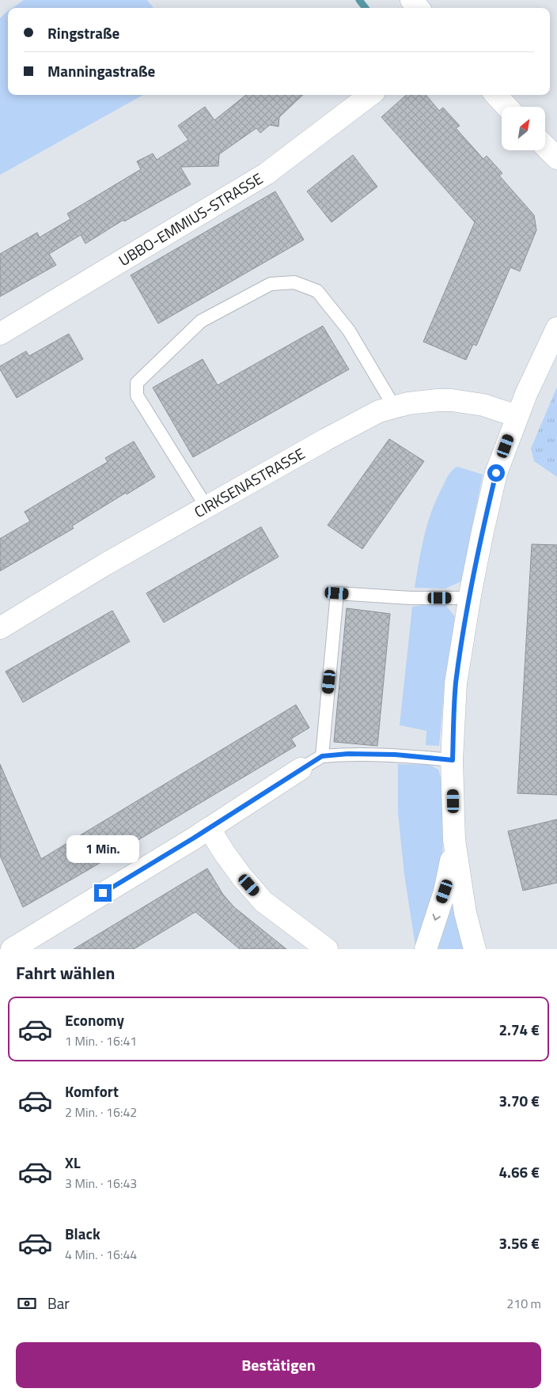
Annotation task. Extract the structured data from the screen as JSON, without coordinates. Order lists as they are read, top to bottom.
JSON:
{
  "streets": {
    "street": ["UBBO-EMMIUS-STRASSE", "CIRKSENASTRASSE"]
  },
  "north": "top right",
  "page": {
    "banner": ["Ringstraße", "Manningastraße"],
    "bubble": "1 Min.",
    "heading": "Fahrt wählen",
    "list": [
      {
        "name": "Economy",
        "note": "1 Min. · 16:41",
        "value": "2.74 €"
      },
      {
        "name": "Komfort",
        "note": "2 Min. · 16:42",
        "value": "3.70 €"
      },
      {
        "name": "XL",
        "note": "3 Min. · 16:43",
        "value": "4.66 €"
      },
      {
        "name": "Black",
        "note": "4 Min. · 16:44",
        "value": "3.56 €"
      }
    ],
    "pay": ["Bar", "210 m"],
    "buttons": "Bestätigen"
  }
}
